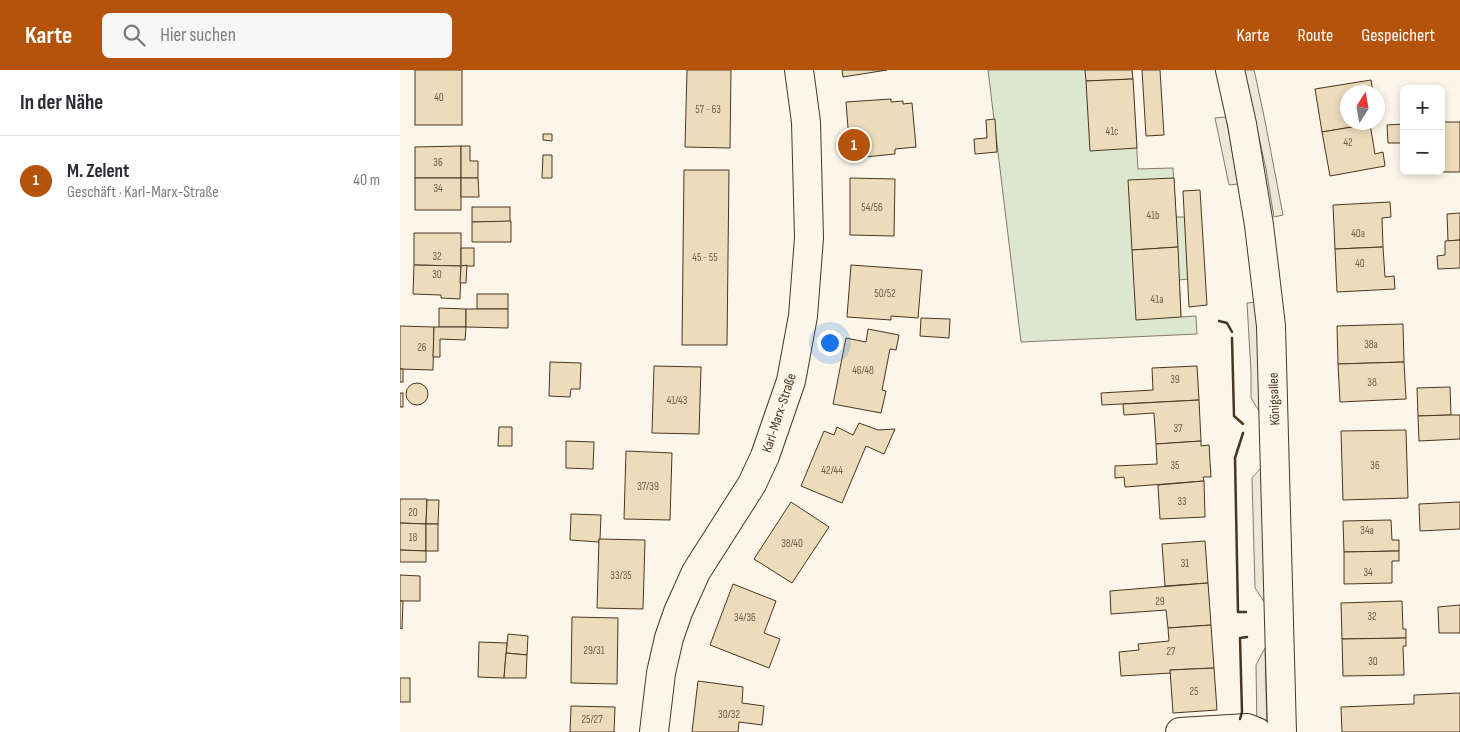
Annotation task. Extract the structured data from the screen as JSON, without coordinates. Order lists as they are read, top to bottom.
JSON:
{
  "streets": {
    "street": ["Königsallee", "Karl-Marx-Straße"]
  },
  "house_numbers": [
    "40",
    "57 - 63",
    "41c",
    "42",
    "36",
    "34",
    "54/56",
    "41b",
    "40a",
    "32",
    "45 - 55",
    "40",
    "30",
    "50/52",
    "41a",
    "38a",
    "26",
    "46/48",
    "39",
    "38",
    "41/43",
    "37",
    "35",
    "36",
    "42/44",
    "37/39",
    "33",
    "20",
    "34a",
    "18",
    "38/40",
    "31",
    "34",
    "33/35",
    "29",
    "32",
    "34/36",
    "29/31",
    "27",
    "30",
    "25",
    "30/32",
    "25/27"
  ],
  "north": "top",
  "page": {
    "header": "Karte",
    "search": "Hier suchen",
    "nav": ["Karte", "Route", "Gespeichert"],
    "heading": "In der Nähe",
    "map_buttons": ["+", "−"],
    "pins": "1",
    "list": [
      {
        "mark": "1",
        "name": "M. Zelent",
        "note": "Geschäft · Karl-Marx-Straße",
        "value": "40 m"
      }
    ]
  }
}
